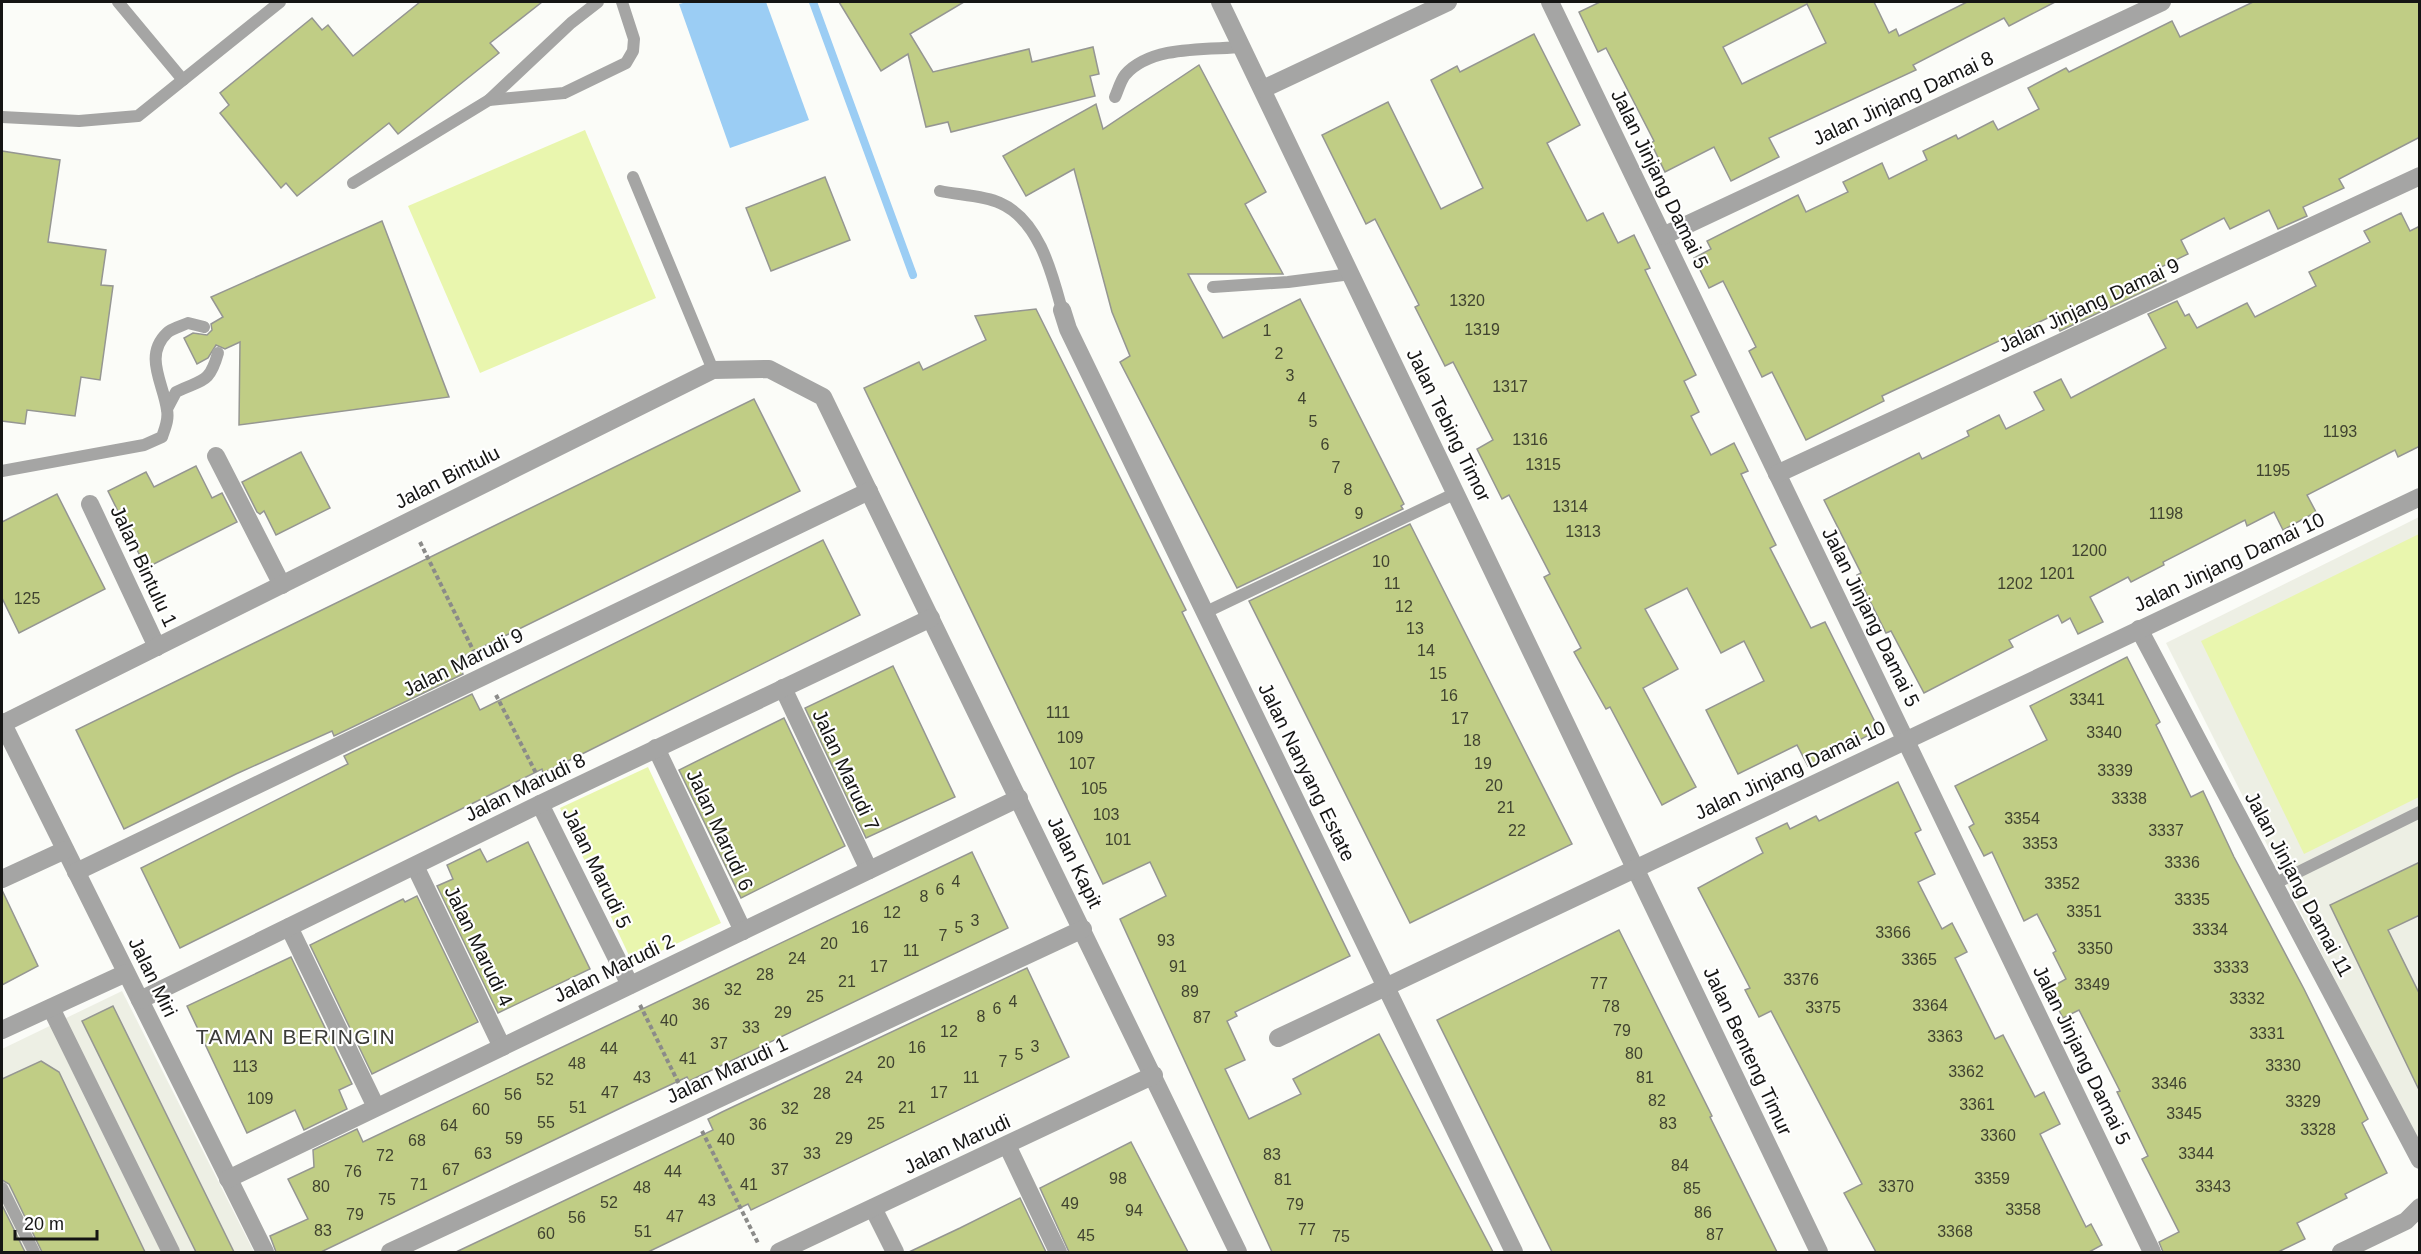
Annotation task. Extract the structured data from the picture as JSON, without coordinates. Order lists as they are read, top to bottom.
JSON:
{
  "streets": {
    "street": [
      "Jalan Jinjang Damai 8",
      "Jalan Jinjang Damai 5",
      "Jalan Jinjang Damai 9",
      "Jalan Tebing Timor",
      "Jalan Bintulu",
      "Jalan Jinjang Damai 10",
      "Jalan Bintulu 1",
      "Jalan Marudi 9",
      "Jalan Marudi 7",
      "Jalan Nanyang Estate",
      "Jalan Marudi 8",
      "Jalan Marudi 6",
      "Jalan Kapit",
      "Jalan Marudi 5",
      "Jalan Jinjang Damai 11",
      "Jalan Marudi 4",
      "Jalan Marudi 2",
      "Jalan Miri",
      "Jalan Benteng Timur",
      "Jalan Marudi 1",
      "Jalan Marudi"
    ]
  },
  "crossings": [
    ["Jalan Jinjang Damai 8", "Jalan Jinjang Damai 5"],
    ["Jalan Jinjang Damai 5", "Jalan Jinjang Damai 9"],
    ["Jalan Jinjang Damai 5", "Jalan Jinjang Damai 10"],
    ["Jalan Tebing Timor", "Jalan Jinjang Damai 10"],
    ["Jalan Tebing Timor", "Jalan Benteng Timur"],
    ["Jalan Bintulu", "Jalan Bintulu 1"],
    ["Jalan Bintulu", "Jalan Marudi 9"],
    ["Jalan Bintulu", "Jalan Kapit"],
    ["Jalan Bintulu", "Jalan Miri"],
    ["Jalan Jinjang Damai 10", "Jalan Nanyang Estate"],
    ["Jalan Jinjang Damai 10", "Jalan Jinjang Damai 11"],
    ["Jalan Jinjang Damai 10", "Jalan Benteng Timur"],
    ["Jalan Marudi 9", "Jalan Kapit"],
    ["Jalan Marudi 9", "Jalan Miri"],
    ["Jalan Marudi 7", "Jalan Marudi 8"],
    ["Jalan Marudi 7", "Jalan Marudi 2"],
    ["Jalan Marudi 8", "Jalan Marudi 6"],
    ["Jalan Marudi 8", "Jalan Kapit"],
    ["Jalan Marudi 8", "Jalan Marudi 5"],
    ["Jalan Marudi 8", "Jalan Marudi 4"],
    ["Jalan Marudi 8", "Jalan Miri"],
    ["Jalan Marudi 6", "Jalan Marudi 2"],
    ["Jalan Kapit", "Jalan Marudi 2"],
    ["Jalan Kapit", "Jalan Marudi 1"],
    ["Jalan Kapit", "Jalan Marudi"],
    ["Jalan Marudi 5", "Jalan Marudi 2"],
    ["Jalan Marudi 4", "Jalan Marudi 2"],
    ["Jalan Marudi 2", "Jalan Miri"]
  ],
  "districts": ["TAMAN BERINGIN"],
  "house_numbers": [
    "1320",
    "1319",
    "1",
    "2",
    "3",
    "1317",
    "4",
    "5",
    "1193",
    "1316",
    "6",
    "1315",
    "7",
    "1195",
    "8",
    "1314",
    "9",
    "1198",
    "1313",
    "1200",
    "10",
    "1201",
    "11",
    "1202",
    "125",
    "12",
    "13",
    "14",
    "15",
    "16",
    "3341",
    "111",
    "17",
    "3340",
    "109",
    "18",
    "107",
    "19",
    "3339",
    "20",
    "105",
    "3338",
    "21",
    "103",
    "3354",
    "22",
    "3337",
    "101",
    "3353",
    "3336",
    "4",
    "3352",
    "6",
    "8",
    "3335",
    "3351",
    "12",
    "3",
    "16",
    "5",
    "3334",
    "3366",
    "7",
    "93",
    "20",
    "3350",
    "11",
    "24",
    "3365",
    "17",
    "91",
    "3333",
    "28",
    "3376",
    "21",
    "77",
    "3349",
    "32",
    "89",
    "25",
    "3332",
    "4",
    "36",
    "3364",
    "78",
    "3375",
    "6",
    "29",
    "8",
    "87",
    "40",
    "33",
    "79",
    "12",
    "3331",
    "3363",
    "37",
    "3",
    "16",
    "44",
    "80",
    "5",
    "41",
    "7",
    "20",
    "48",
    "3330",
    "113",
    "3362",
    "43",
    "24",
    "11",
    "81",
    "52",
    "3346",
    "47",
    "17",
    "28",
    "56",
    "109",
    "82",
    "3329",
    "3361",
    "51",
    "21",
    "32",
    "60",
    "3345",
    "55",
    "25",
    "83",
    "36",
    "64",
    "3328",
    "3360",
    "59",
    "29",
    "40",
    "68",
    "63",
    "33",
    "3344",
    "83",
    "72",
    "84",
    "67",
    "37",
    "76",
    "44",
    "98",
    "3359",
    "81",
    "71",
    "41",
    "80",
    "3370",
    "3343",
    "48",
    "85",
    "75",
    "43",
    "52",
    "49",
    "79",
    "3358",
    "94",
    "86",
    "79",
    "47",
    "56",
    "77",
    "83",
    "51",
    "3368",
    "60",
    "87",
    "45",
    "75"
  ],
  "scale_bar": "20 m"
}
